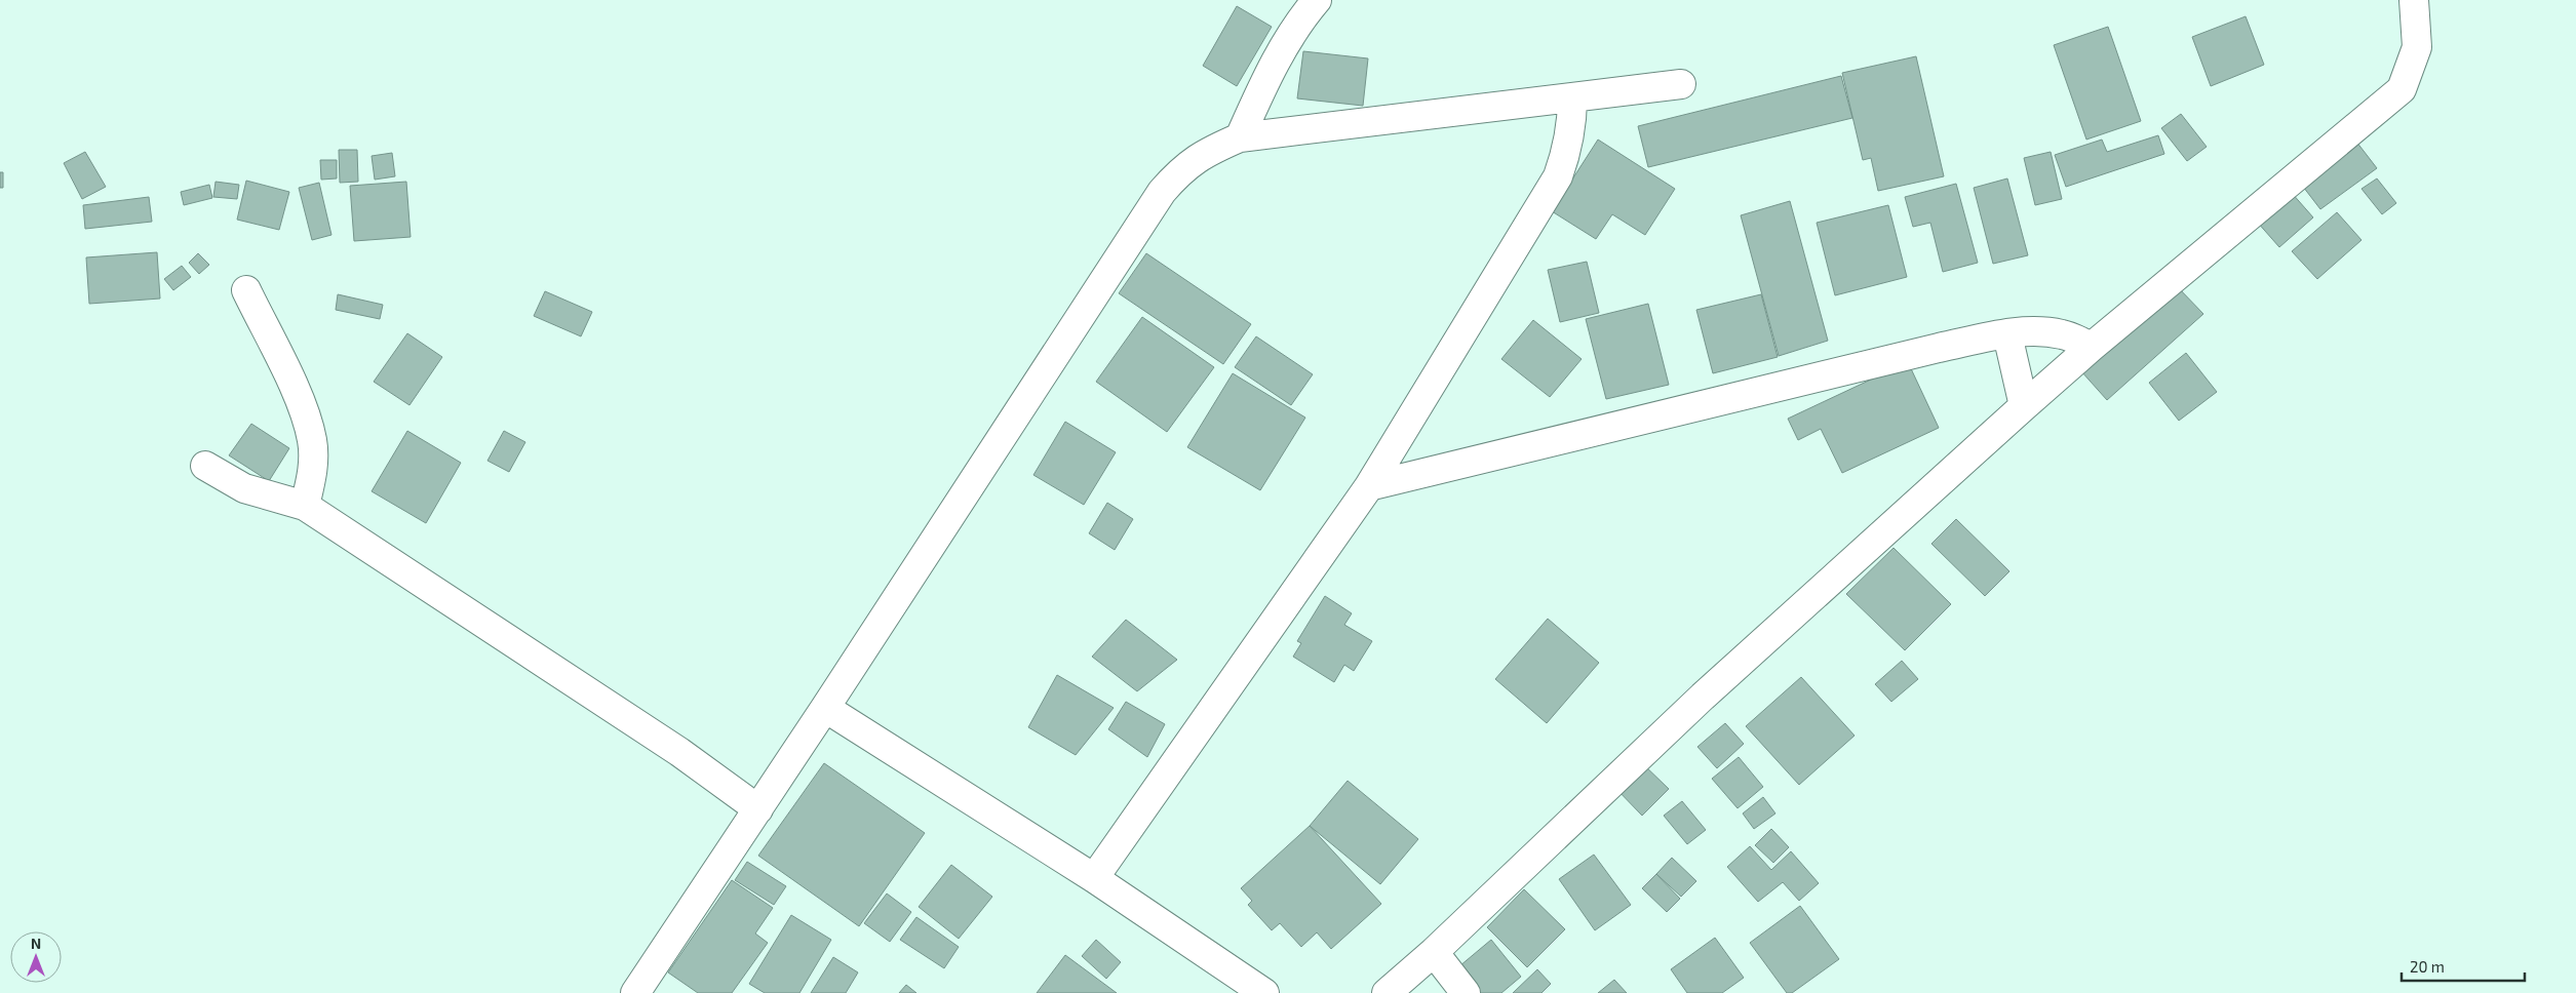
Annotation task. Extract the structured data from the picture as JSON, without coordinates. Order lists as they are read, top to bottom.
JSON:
{
  "scale_bar": "20 m",
  "north": "top"
}
